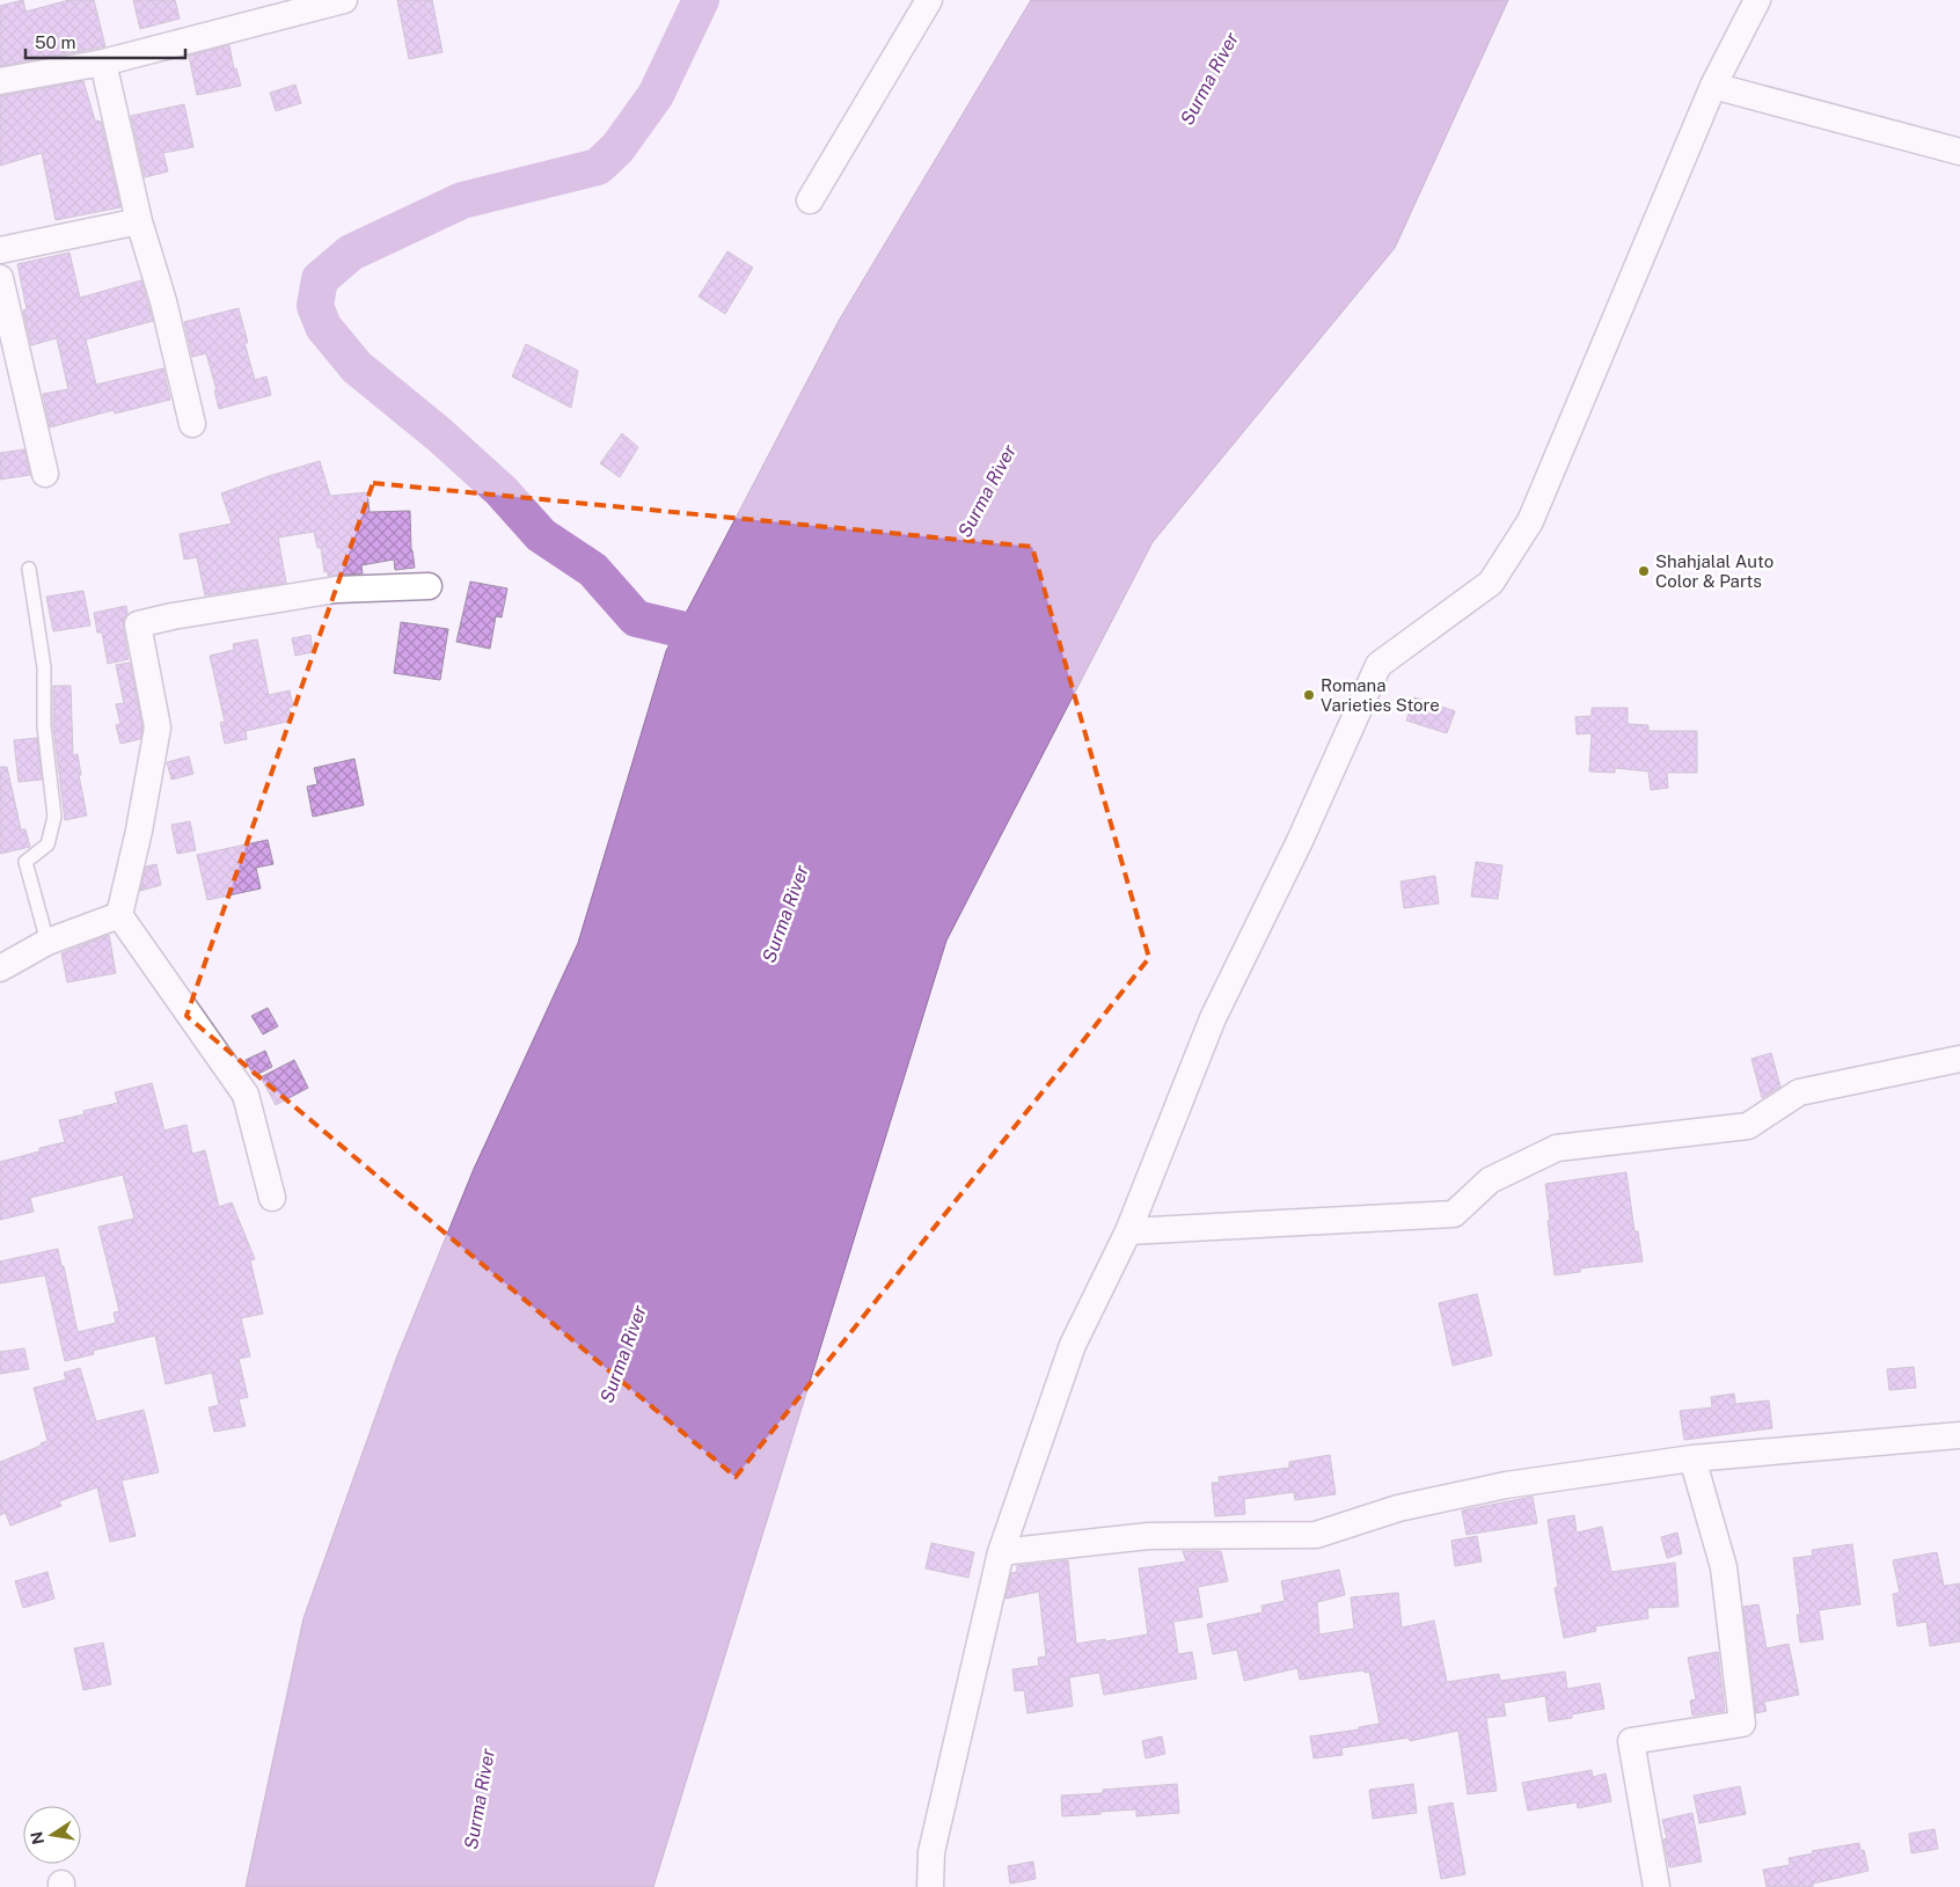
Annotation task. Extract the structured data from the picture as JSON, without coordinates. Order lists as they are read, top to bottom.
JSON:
{
  "water": ["Surma River"],
  "places": ["Shahjalal Auto Color & Parts", "Romana Varieties Store"],
  "scale_bar": "50 m",
  "north": "left"
}
